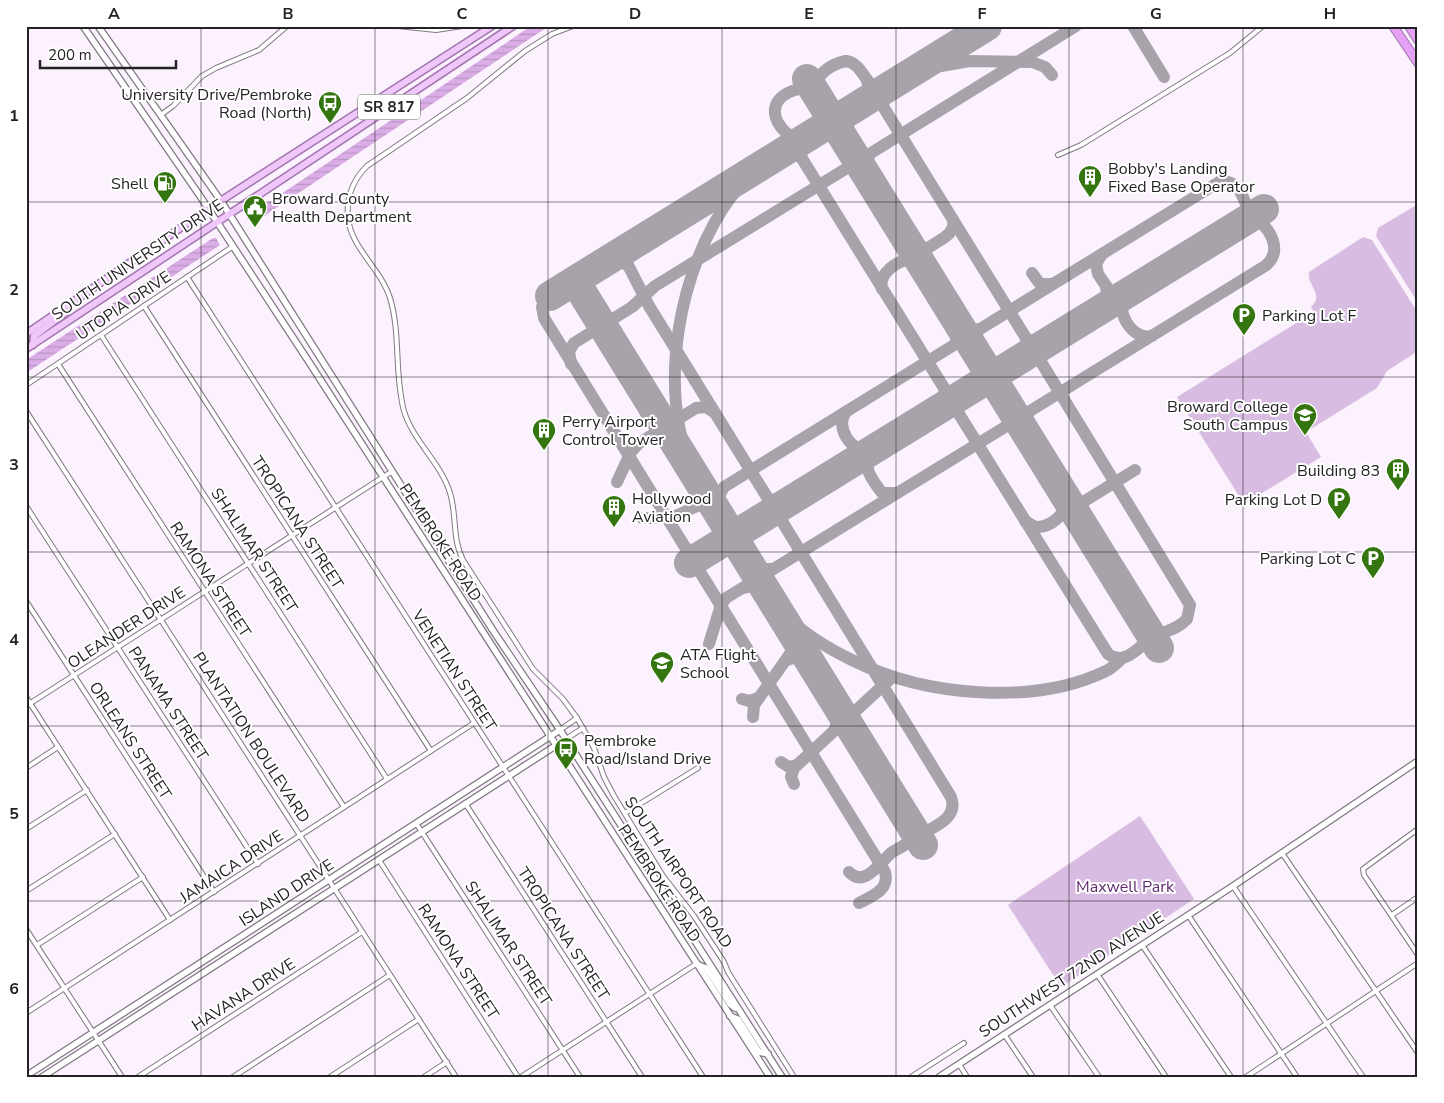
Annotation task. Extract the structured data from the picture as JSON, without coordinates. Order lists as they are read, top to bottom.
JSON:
{
  "streets": {
    "main road": [
      "SR 817",
      "SOUTH UNIVERSITY DRIVE",
      "PEMBROKE ROAD",
      "ISLAND DRIVE",
      "SOUTHWEST 72ND AVENUE"
    ],
    "street": [
      "UTOPIA DRIVE",
      "TROPICANA STREET",
      "SHALIMAR STREET",
      "RAMONA STREET",
      "OLEANDER DRIVE",
      "VENETIAN STREET",
      "PANAMA STREET",
      "PLANTATION BOULEVARD",
      "ORLEANS STREET",
      "JAMAICA DRIVE",
      "SOUTH AIRPORT ROAD",
      "HAVANA DRIVE"
    ]
  },
  "crossings": [
    ["SOUTH UNIVERSITY DRIVE", "PEMBROKE ROAD"],
    ["UTOPIA DRIVE", "TROPICANA STREET"],
    ["UTOPIA DRIVE", "PEMBROKE ROAD"],
    ["UTOPIA DRIVE", "SHALIMAR STREET"],
    ["UTOPIA DRIVE", "RAMONA STREET"],
    ["UTOPIA DRIVE", "VENETIAN STREET"],
    ["TROPICANA STREET", "OLEANDER DRIVE"],
    ["TROPICANA STREET", "JAMAICA DRIVE"],
    ["TROPICANA STREET", "ISLAND DRIVE"],
    ["PEMBROKE ROAD", "OLEANDER DRIVE"],
    ["PEMBROKE ROAD", "ISLAND DRIVE"],
    ["SHALIMAR STREET", "OLEANDER DRIVE"],
    ["SHALIMAR STREET", "JAMAICA DRIVE"],
    ["SHALIMAR STREET", "ISLAND DRIVE"],
    ["RAMONA STREET", "OLEANDER DRIVE"],
    ["RAMONA STREET", "JAMAICA DRIVE"],
    ["RAMONA STREET", "ISLAND DRIVE"],
    ["OLEANDER DRIVE", "VENETIAN STREET"],
    ["OLEANDER DRIVE", "PANAMA STREET"],
    ["OLEANDER DRIVE", "PLANTATION BOULEVARD"],
    ["OLEANDER DRIVE", "ORLEANS STREET"],
    ["VENETIAN STREET", "JAMAICA DRIVE"],
    ["VENETIAN STREET", "ISLAND DRIVE"],
    ["PANAMA STREET", "JAMAICA DRIVE"],
    ["PLANTATION BOULEVARD", "JAMAICA DRIVE"],
    ["PLANTATION BOULEVARD", "ISLAND DRIVE"],
    ["PLANTATION BOULEVARD", "HAVANA DRIVE"],
    ["ORLEANS STREET", "JAMAICA DRIVE"]
  ],
  "parks": ["Maxwell Park"],
  "places": {
    "bus stop": ["University Drive/Pembroke Road (North)", "Pembroke Road/Island Drive"],
    "building": [
      "Bobby's Landing Fixed Base Operator",
      "Perry Airport Control Tower",
      "Building 83",
      "Hollywood Aviation"
    ],
    "fuel station": ["Shell"],
    "public building": ["Broward County Health Department"],
    "parking": ["Parking Lot F", "Parking Lot D", "Parking Lot C"],
    "school or university": ["Broward College South Campus", "ATA Flight School"]
  },
  "scale_bar": "200 m",
  "grid": {
    "columns": [
      "A",
      "B",
      "C",
      "D",
      "E",
      "F",
      "G",
      "H"
    ],
    "rows": [
      "1",
      "2",
      "3",
      "4",
      "5",
      "6"
    ]
  }
}
